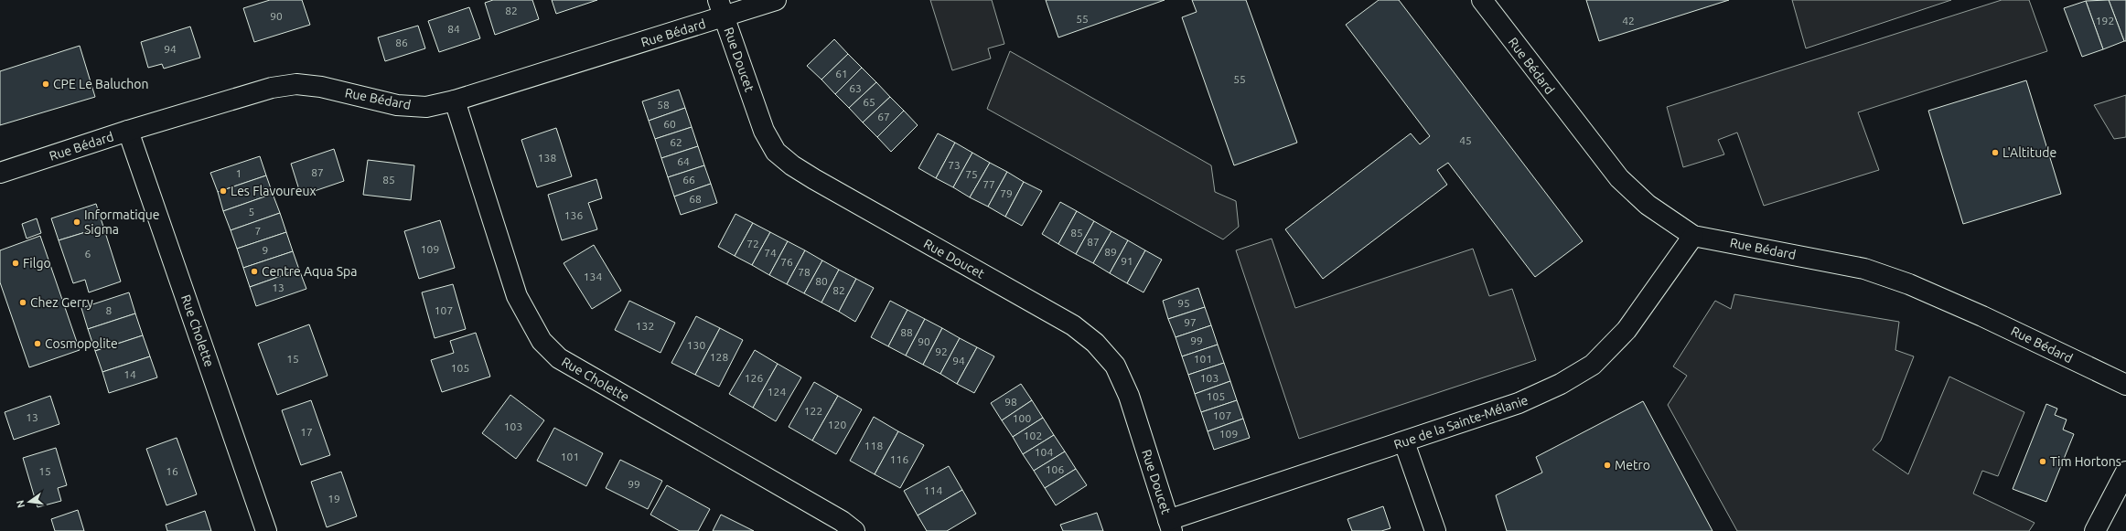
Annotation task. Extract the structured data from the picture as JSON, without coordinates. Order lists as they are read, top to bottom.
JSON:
{
  "streets": {
    "street": [
      "Rue Bédard",
      "Rue Doucet",
      "Rue Cholette",
      "Rue de la Sainte-Mélanie"
    ]
  },
  "crossings": [
    ["Rue Bédard", "Rue Doucet"],
    ["Rue Bédard", "Rue Cholette"],
    ["Rue Bédard", "Rue de la Sainte-Mélanie"],
    ["Rue Doucet", "Rue de la Sainte-Mélanie"]
  ],
  "places": [
    "CPE Le Baluchon",
    "L'Altitude",
    "Les Flavoureux",
    "Informatique Sigma",
    "Filgo",
    "Centre Aqua Spa",
    "Chez Gerry",
    "Cosmopolite",
    "Tim Hortons",
    "Metro"
  ],
  "house_numbers": [
    "82",
    "90",
    "55",
    "42",
    "192",
    "84",
    "86",
    "94",
    "61",
    "55",
    "63",
    "65",
    "58",
    "67",
    "60",
    "45",
    "62",
    "138",
    "64",
    "73",
    "87",
    "1",
    "75",
    "85",
    "66",
    "77",
    "79",
    "68",
    "5",
    "136",
    "7",
    "85",
    "87",
    "72",
    "109",
    "9",
    "89",
    "74",
    "6",
    "91",
    "76",
    "78",
    "134",
    "80",
    "13",
    "82",
    "95",
    "8",
    "107",
    "97",
    "132",
    "88",
    "99",
    "90",
    "130",
    "92",
    "128",
    "15",
    "101",
    "94",
    "105",
    "14",
    "126",
    "103",
    "124",
    "105",
    "98",
    "122",
    "107",
    "13",
    "100",
    "120",
    "103",
    "17",
    "109",
    "102",
    "118",
    "104",
    "101",
    "116",
    "106",
    "15",
    "16",
    "99",
    "114",
    "19"
  ],
  "north": "left"
}
